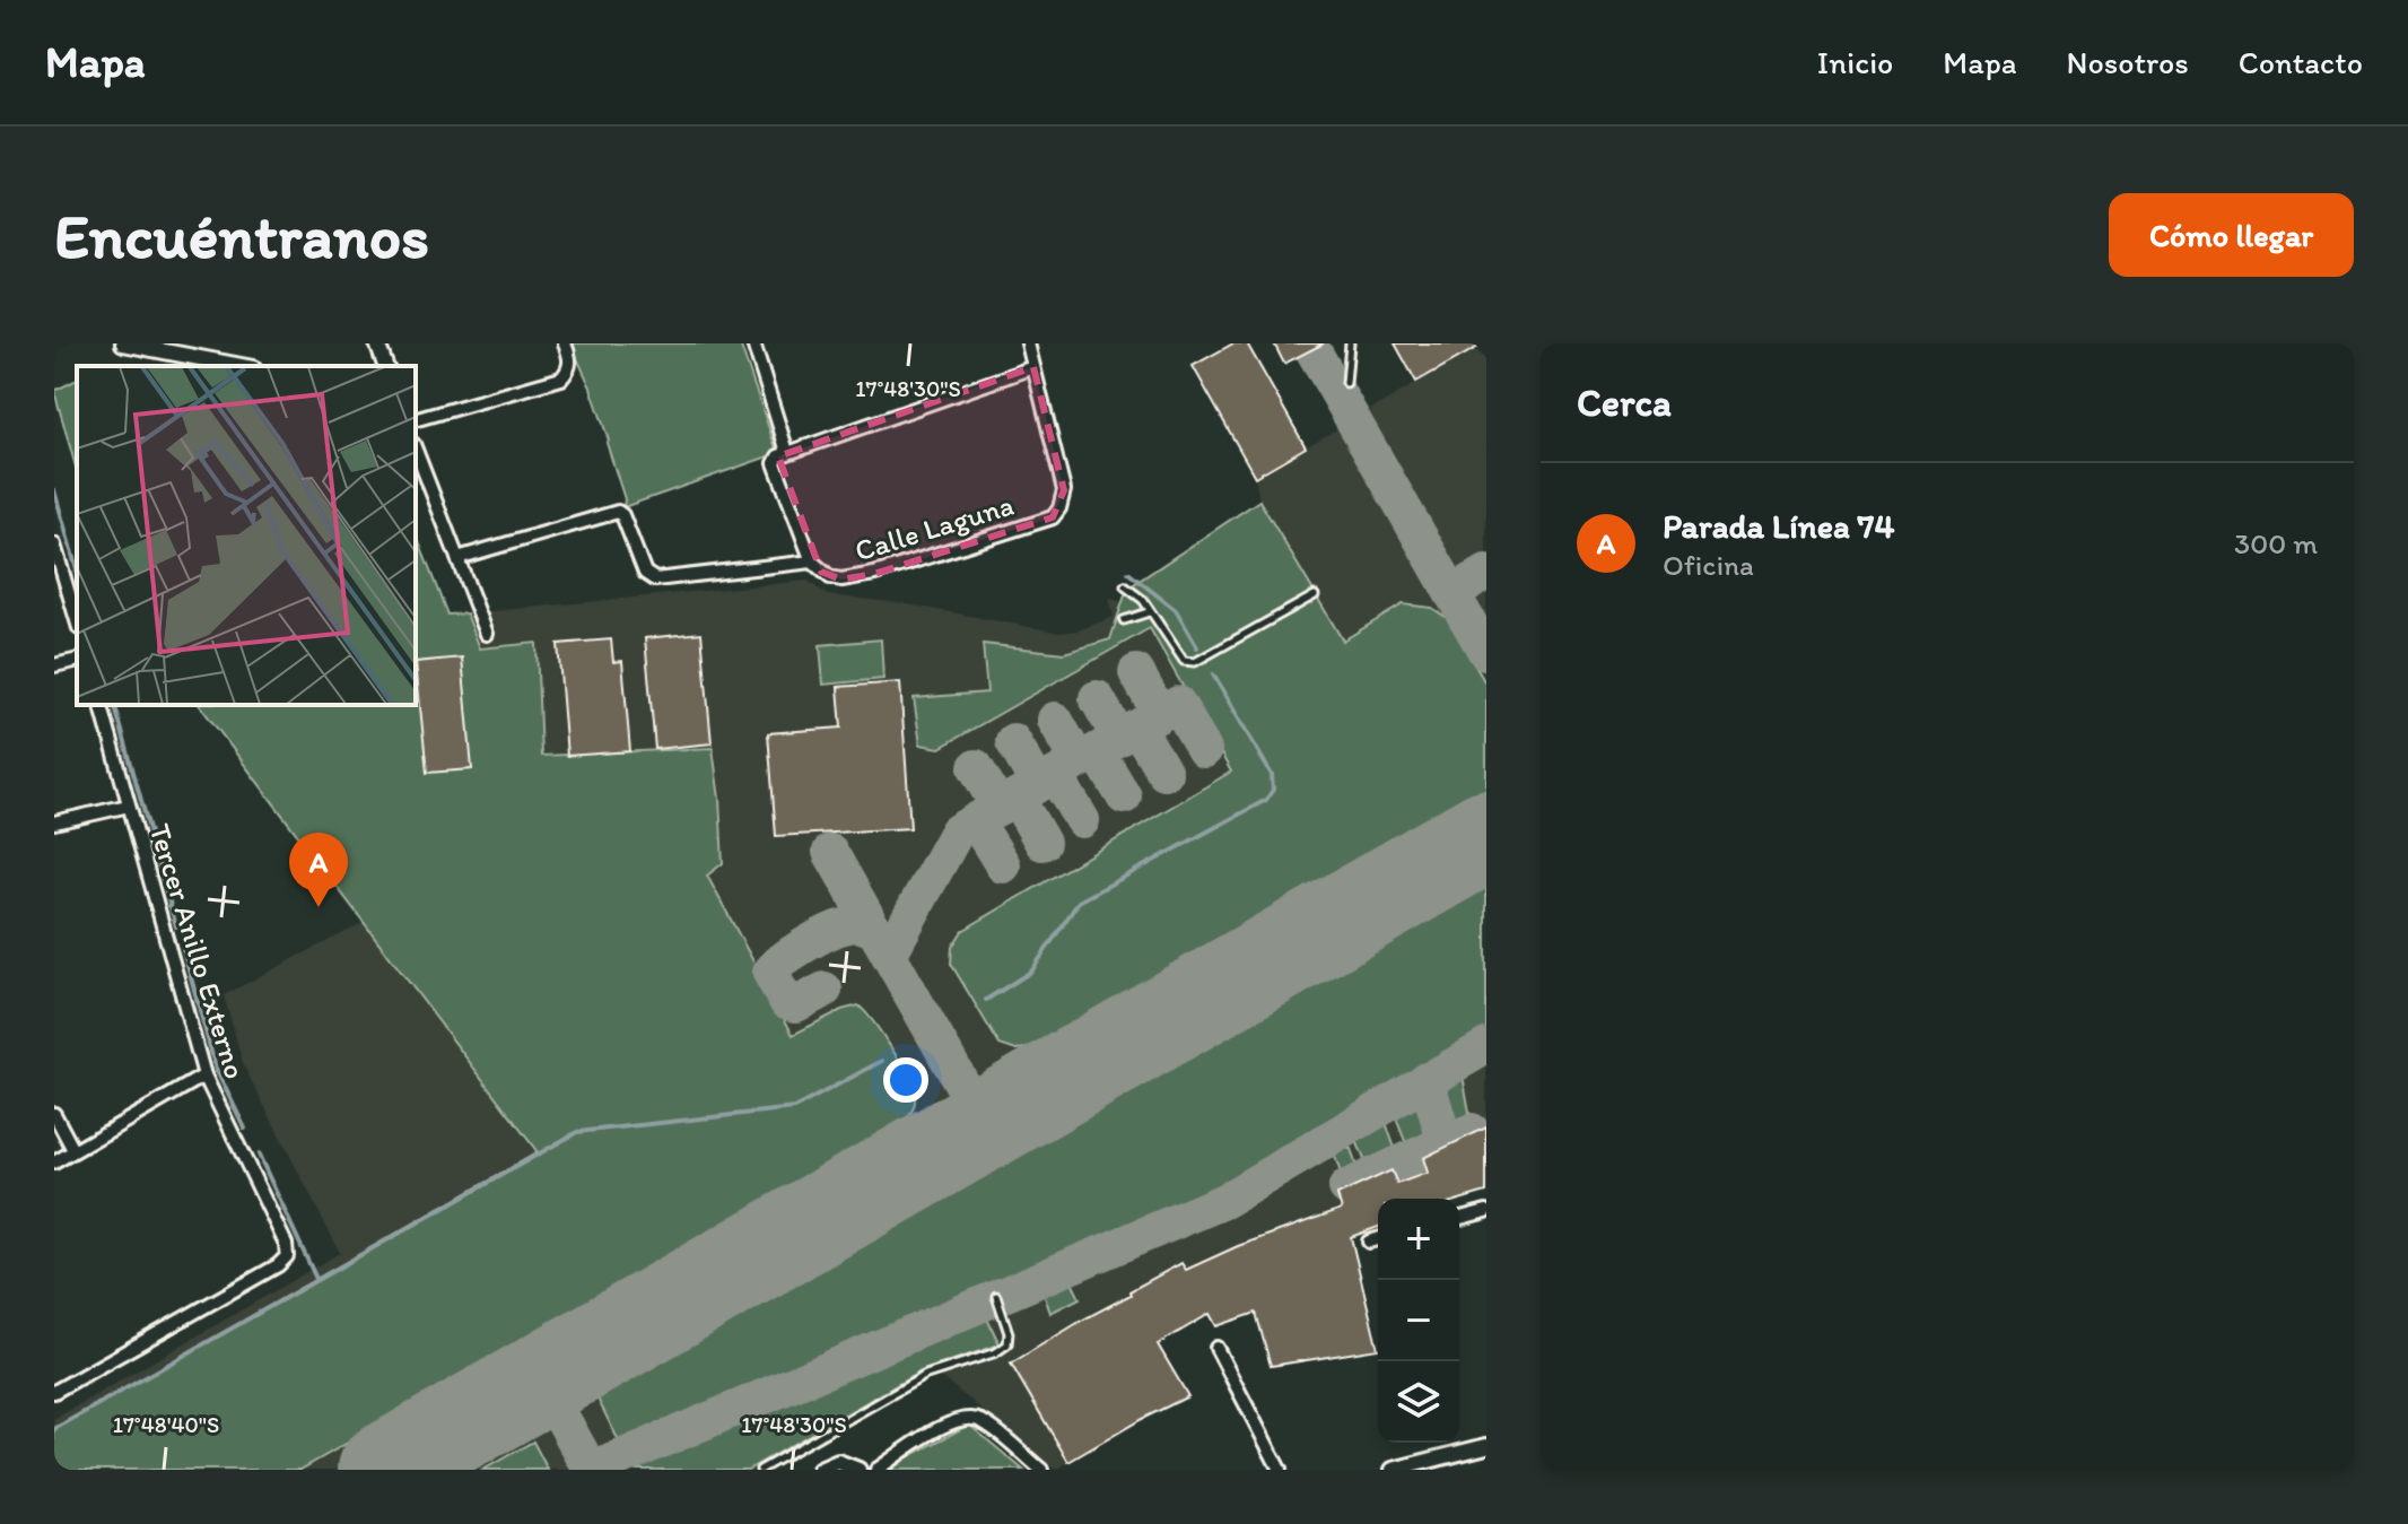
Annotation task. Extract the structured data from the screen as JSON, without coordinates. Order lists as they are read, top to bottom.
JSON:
{
  "streets": {
    "street": ["Calle Laguna", "Tercer Anillo Externo"]
  },
  "page": {
    "header": "Mapa",
    "nav": [
      "Inicio",
      "Mapa",
      "Nosotros",
      "Contacto"
    ],
    "buttons": "Cómo llegar",
    "title": "Encuéntranos",
    "heading": "Cerca",
    "list": [
      {
        "mark": "A",
        "name": "Parada Línea 74",
        "note": "Oficina",
        "value": "300 m"
      }
    ],
    "pins": "A",
    "map_buttons": ["+", "−"]
  },
  "coordinates": ["17°48'30\"S", "17°48'40\"S"]
}
